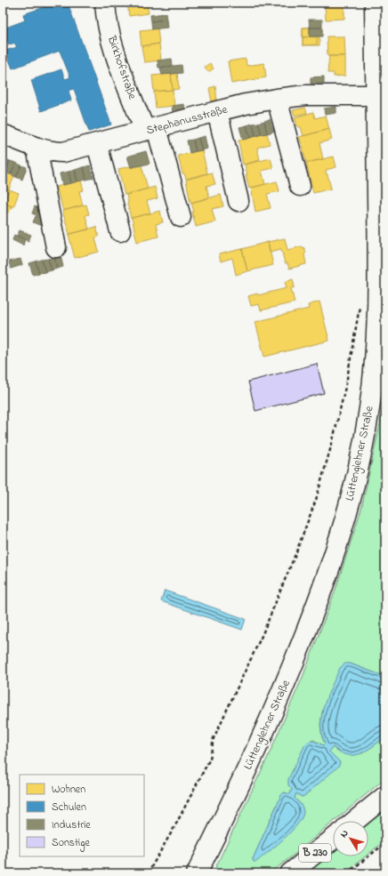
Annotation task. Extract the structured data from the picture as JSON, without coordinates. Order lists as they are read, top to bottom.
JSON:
{
  "streets": {
    "street": [
      "Birkhofstraße",
      "Stephanusstraße",
      "Lüttenglehner Straße",
      "B 230"
    ]
  },
  "crossings": [
    ["Birkhofstraße", "Stephanusstraße"],
    ["Stephanusstraße", "Lüttenglehner Straße"]
  ],
  "legend": [
    "Wohnen",
    "Schulen",
    "Industrie",
    "Sonstige"
  ],
  "north": "top left"
}
